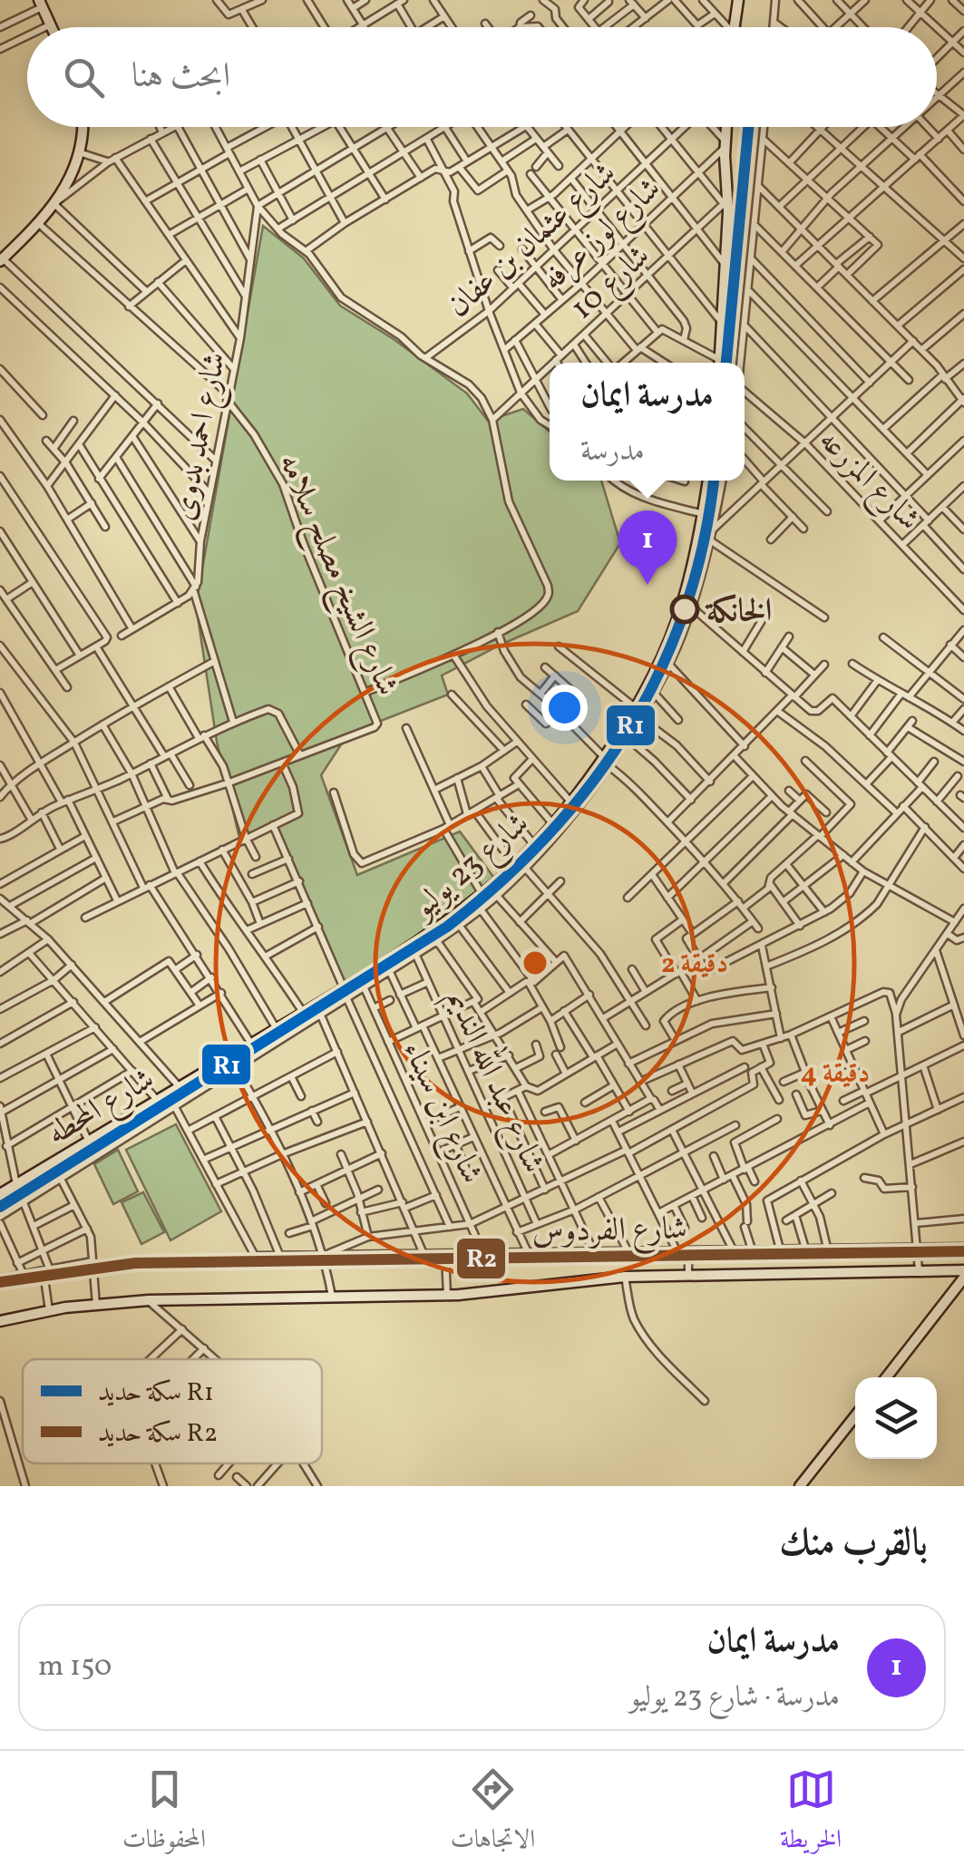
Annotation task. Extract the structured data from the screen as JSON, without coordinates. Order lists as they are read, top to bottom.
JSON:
{
  "streets": {
    "street": [
      "شارع لوز عرفه",
      "شارع عثمان بن عفان",
      "شارع 10",
      "شارع احمد بدوى",
      "شارع المزرعه",
      "شارع الشيخ مصلح سلامه",
      "شارع 23 يوليو",
      "شارع عبد الله النديم",
      "شارع المحطه",
      "شارع ابن سيناء",
      "شارع الفردوس"
    ]
  },
  "crossings": [
    ["شارع احمد بدوى", "شارع الشيخ مصلح سلامه"],
    ["شارع 23 يوليو", "شارع المحطه"],
    ["شارع ابن سيناء", "شارع الفردوس"]
  ],
  "places": ["الخانكة"],
  "lines": ["rail line R1", "rail line R2"],
  "legend": ["سكة حديد R1", "سكة حديد R2"],
  "page": {
    "search": "ابحث هنا",
    "popup": ["مدرسة ايمان", "مدرسة"],
    "pins": "1",
    "heading": "بالقرب منك",
    "list": [
      {
        "mark": "1",
        "name": "مدرسة ايمان",
        "note": "مدرسة · شارع 23 يوليو",
        "value": "150 m"
      }
    ],
    "nav": ["الخريطة", "الاتجاهات", "المحفوظات"]
  },
  "rings": ["2 دقيقة", "4 دقيقة"]
}
